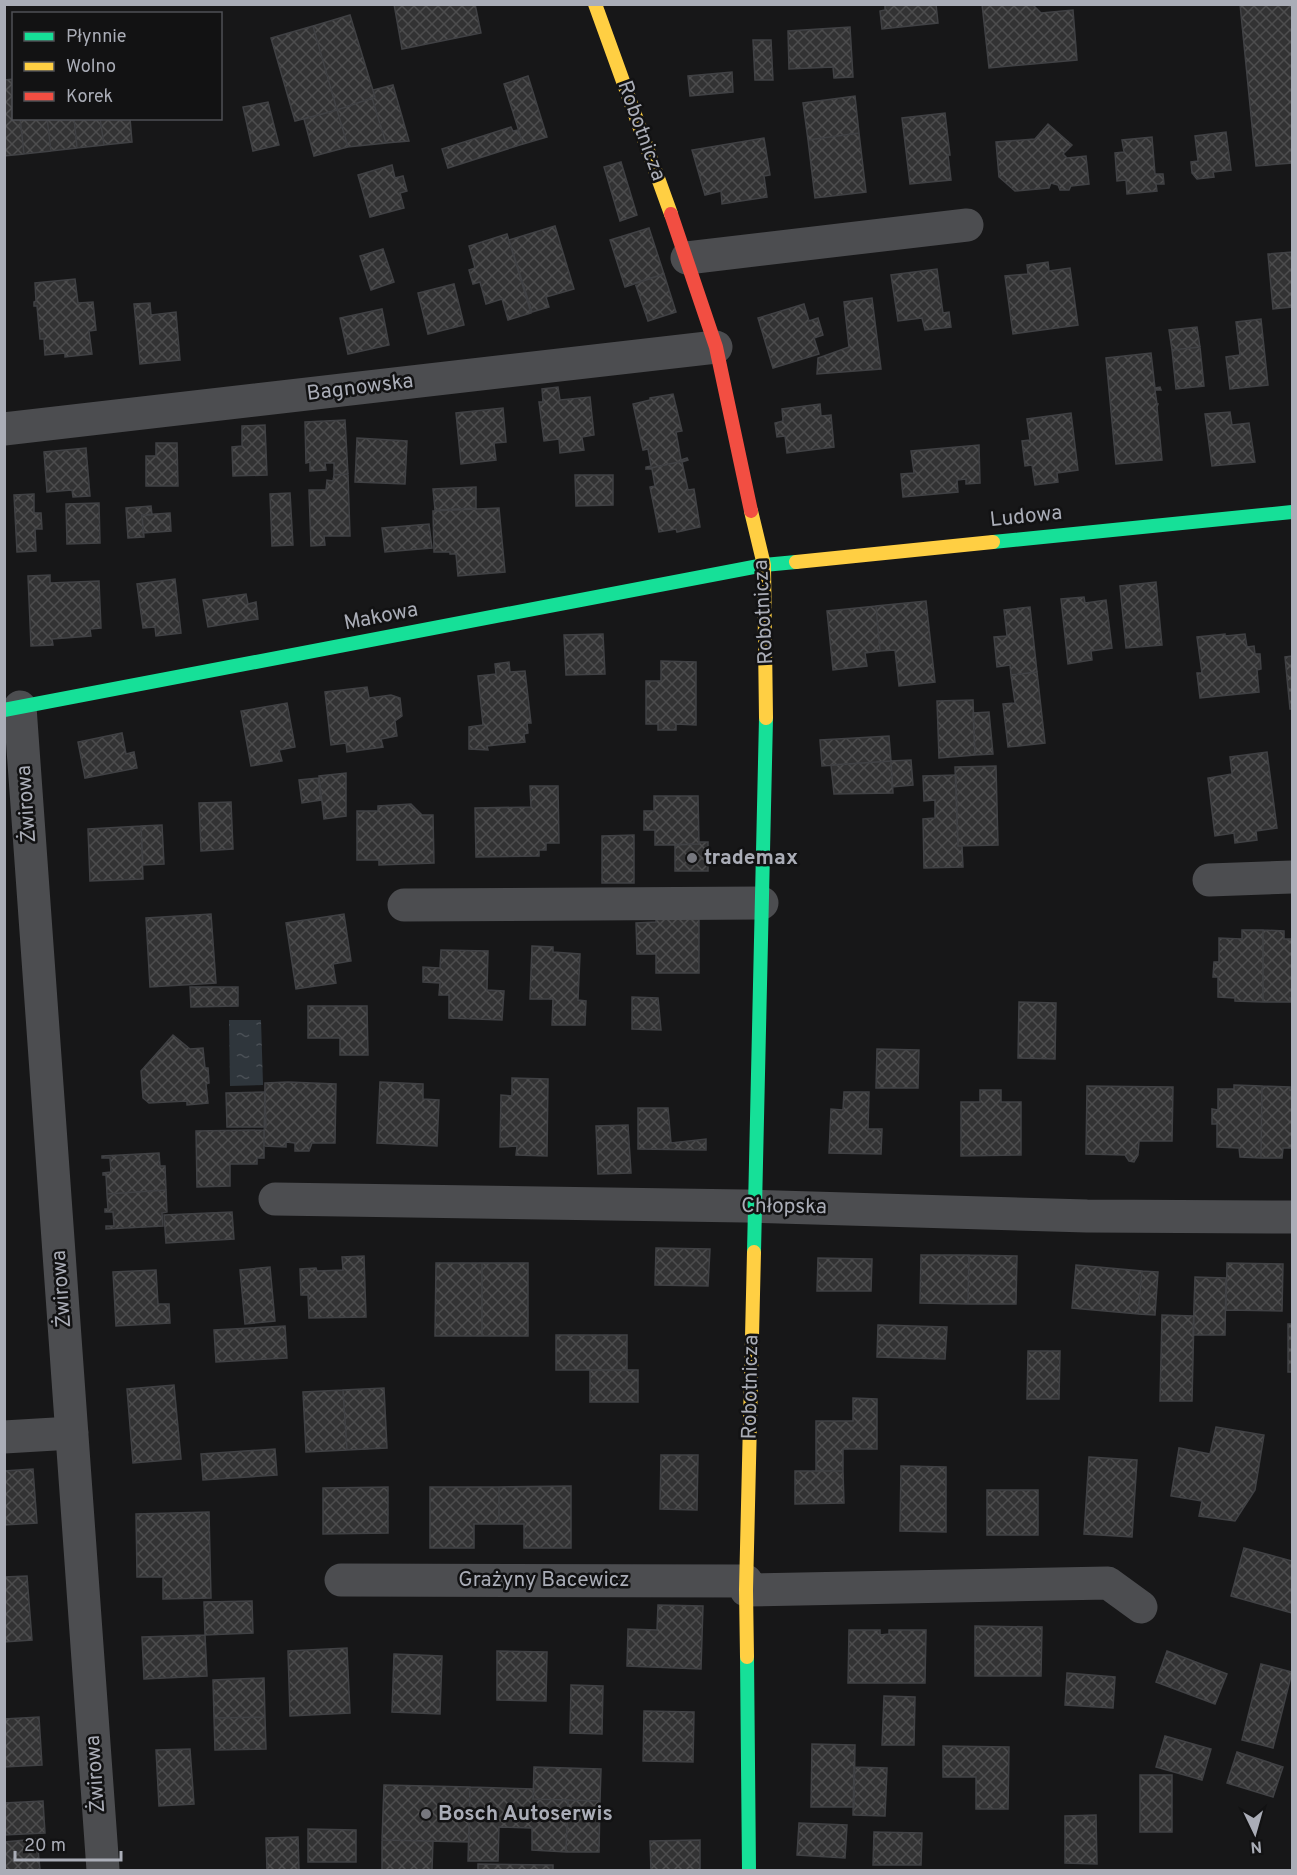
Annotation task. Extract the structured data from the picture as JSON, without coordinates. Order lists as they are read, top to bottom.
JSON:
{
  "streets": {
    "street": [
      "Robotnicza",
      "Bagnowska",
      "Ludowa",
      "Makowa",
      "Żwirowa",
      "Chłopska",
      "Grażyny Bacewicz"
    ]
  },
  "crossings": [
    ["Robotnicza", "Bagnowska"],
    ["Robotnicza", "Ludowa"],
    ["Robotnicza", "Makowa"],
    ["Robotnicza", "Chłopska"],
    ["Robotnicza", "Grażyny Bacewicz"],
    ["Ludowa", "Makowa"],
    ["Makowa", "Żwirowa"]
  ],
  "places": ["trademax", "Bosch Autoserwis"],
  "legend": ["Płynnie", "Wolno", "Korek"],
  "scale_bar": "20 m",
  "north": "bottom"
}
